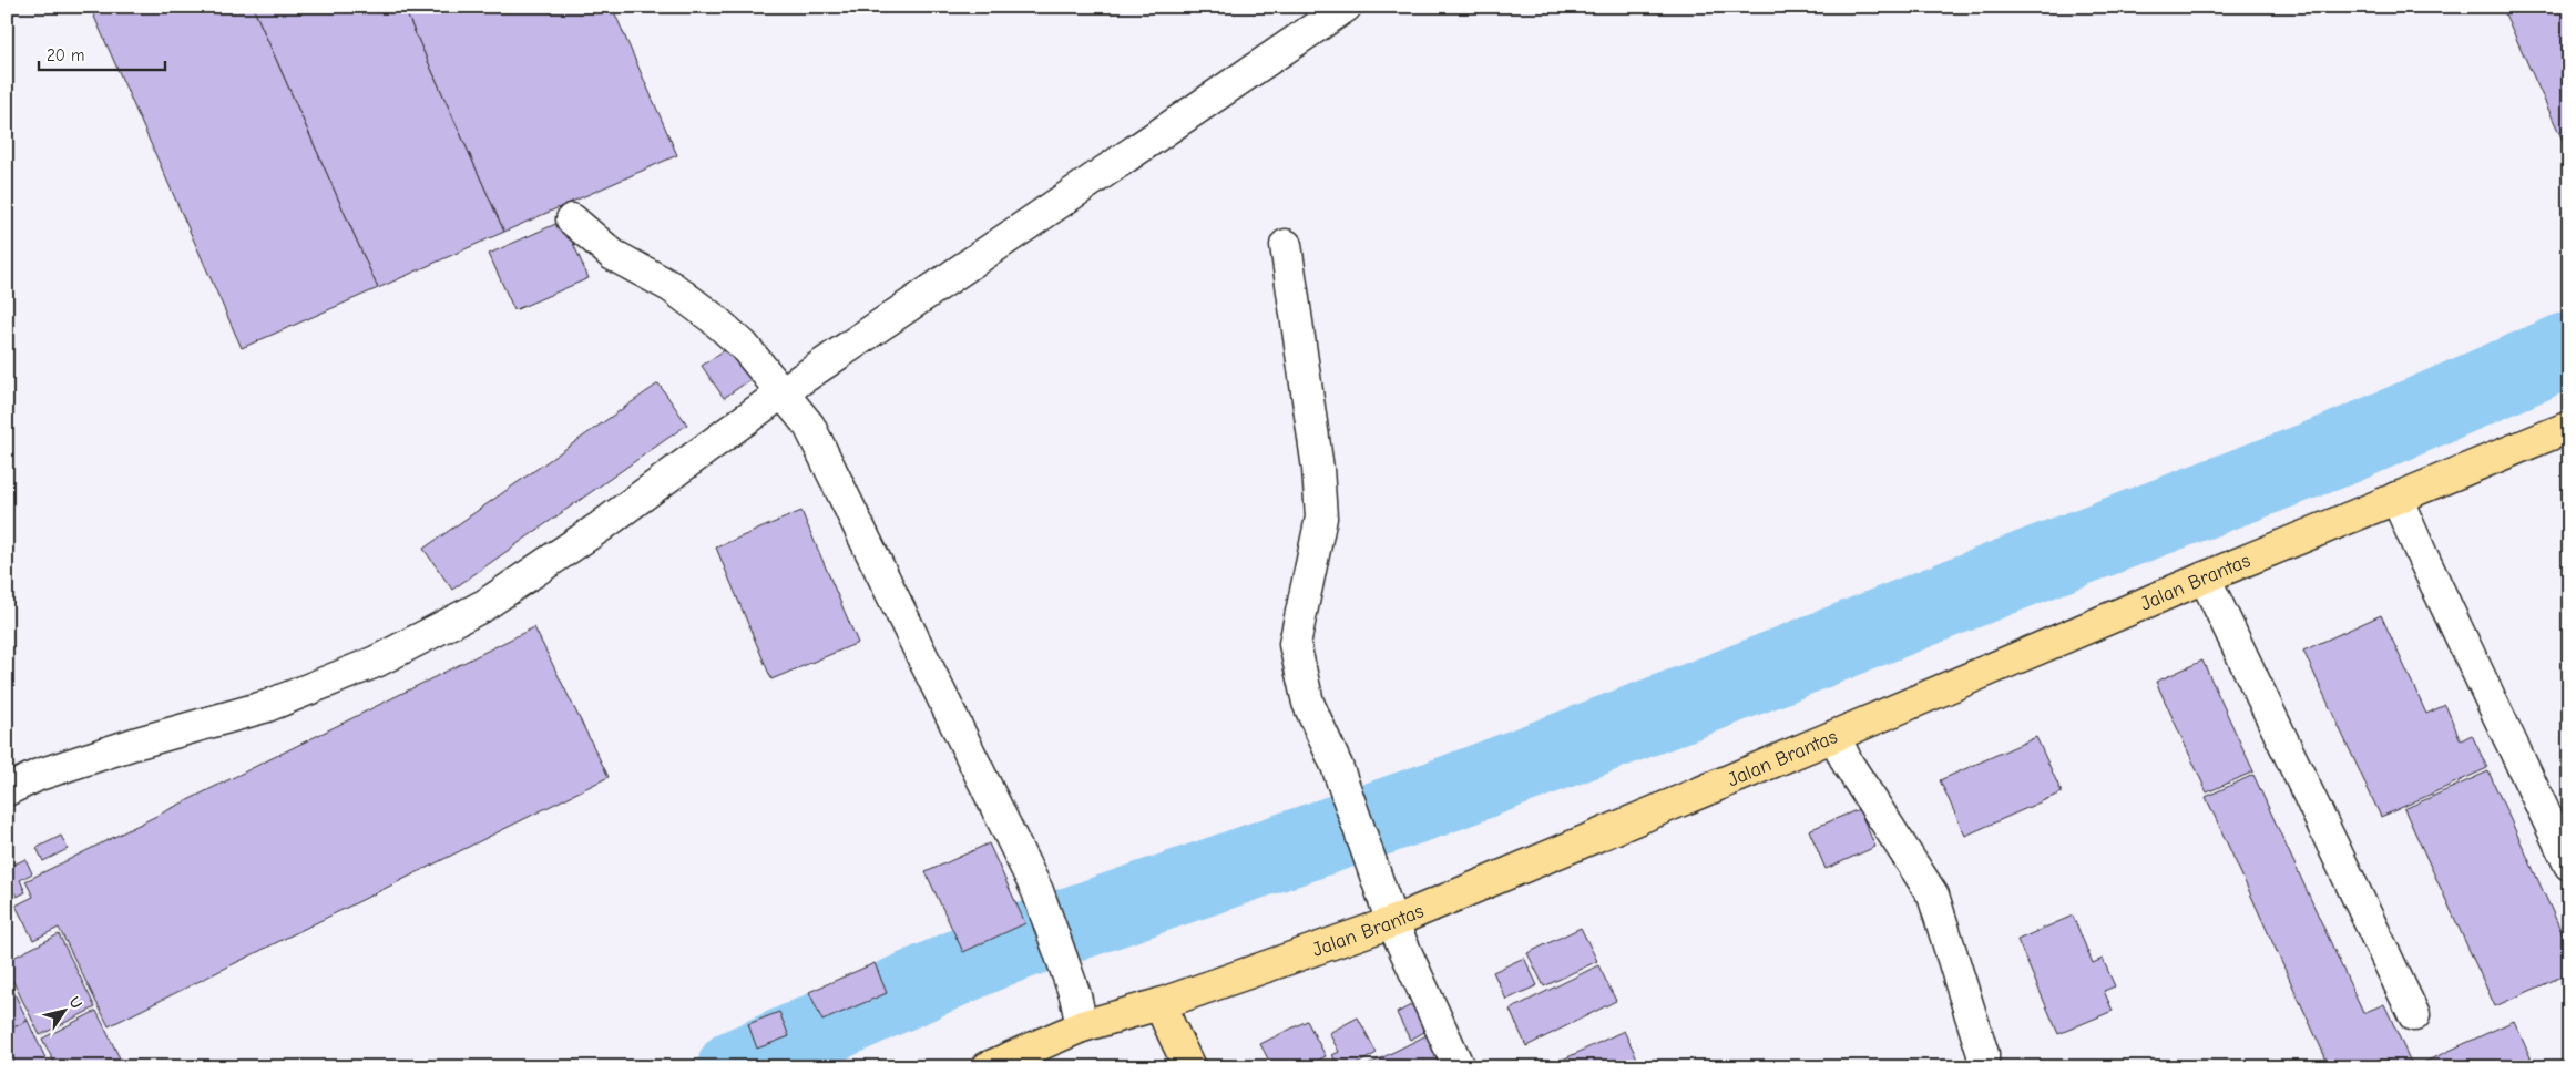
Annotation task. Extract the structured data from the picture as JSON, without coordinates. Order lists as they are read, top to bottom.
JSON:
{
  "streets": {
    "main road": ["Jalan Brantas"]
  },
  "scale_bar": "20 m",
  "north": "top right"
}
